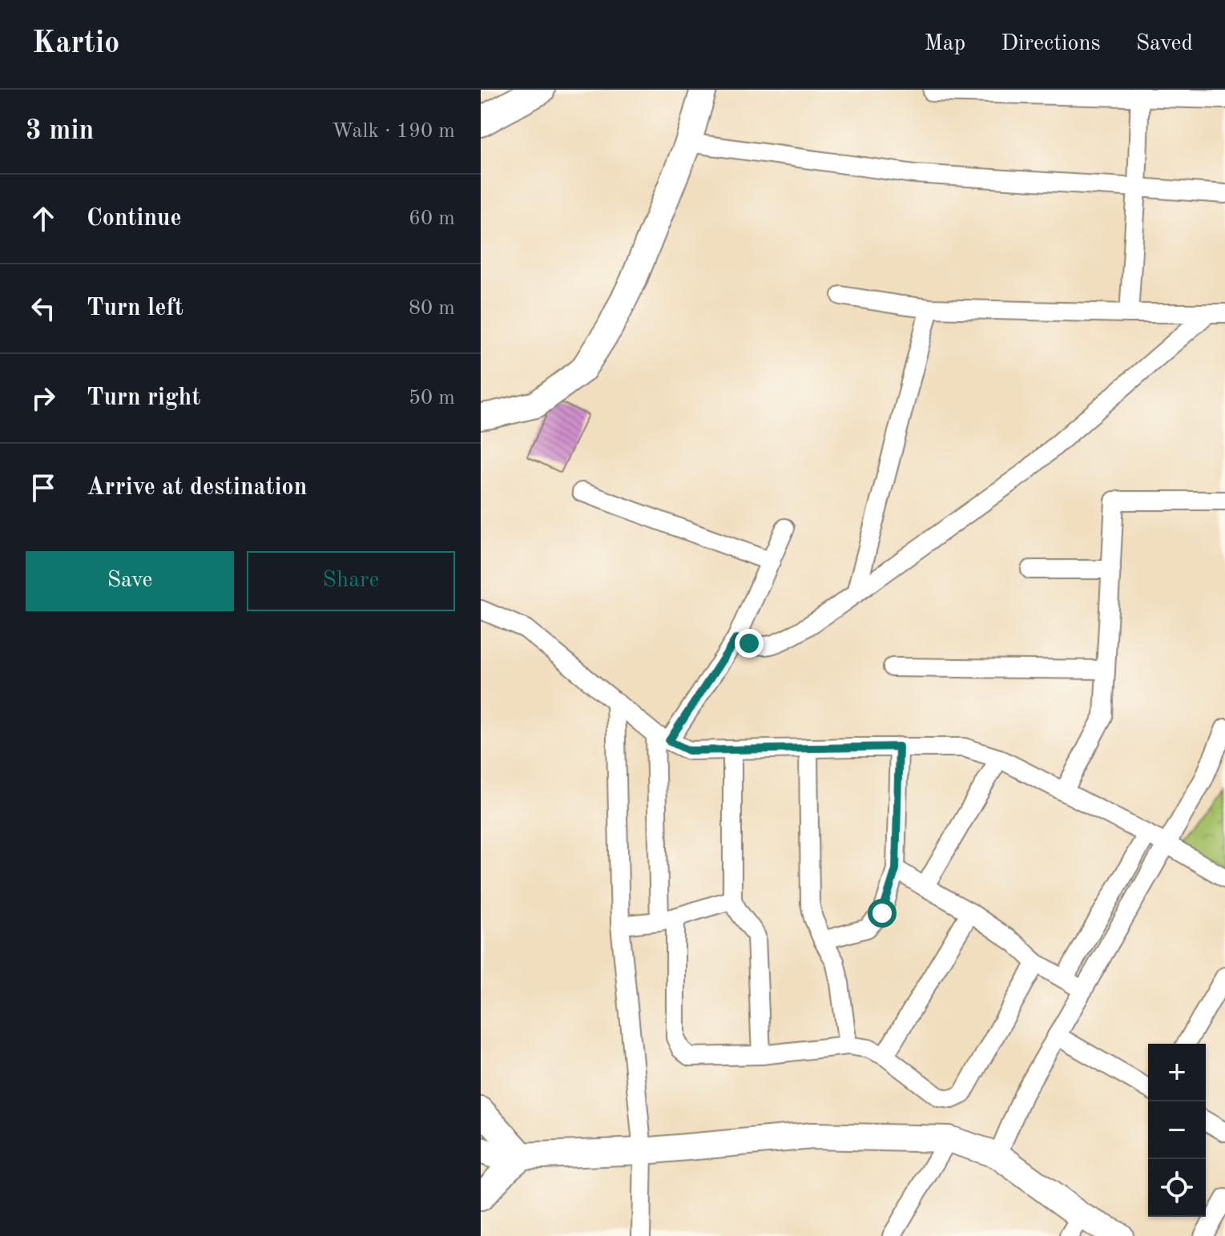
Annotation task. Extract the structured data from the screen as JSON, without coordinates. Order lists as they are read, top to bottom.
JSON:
{
  "page": {
    "header": "Kartio",
    "nav": ["Map", "Directions", "Saved"],
    "heading": ["3 min", "Walk · 190 m"],
    "list": [
      ["Continue", "60 m"],
      ["Turn left", "80 m"],
      ["Turn right", "50 m"],
      "Arrive at destination"
    ],
    "buttons": ["Save", "Share"],
    "map_buttons": ["+", "−"]
  }
}
